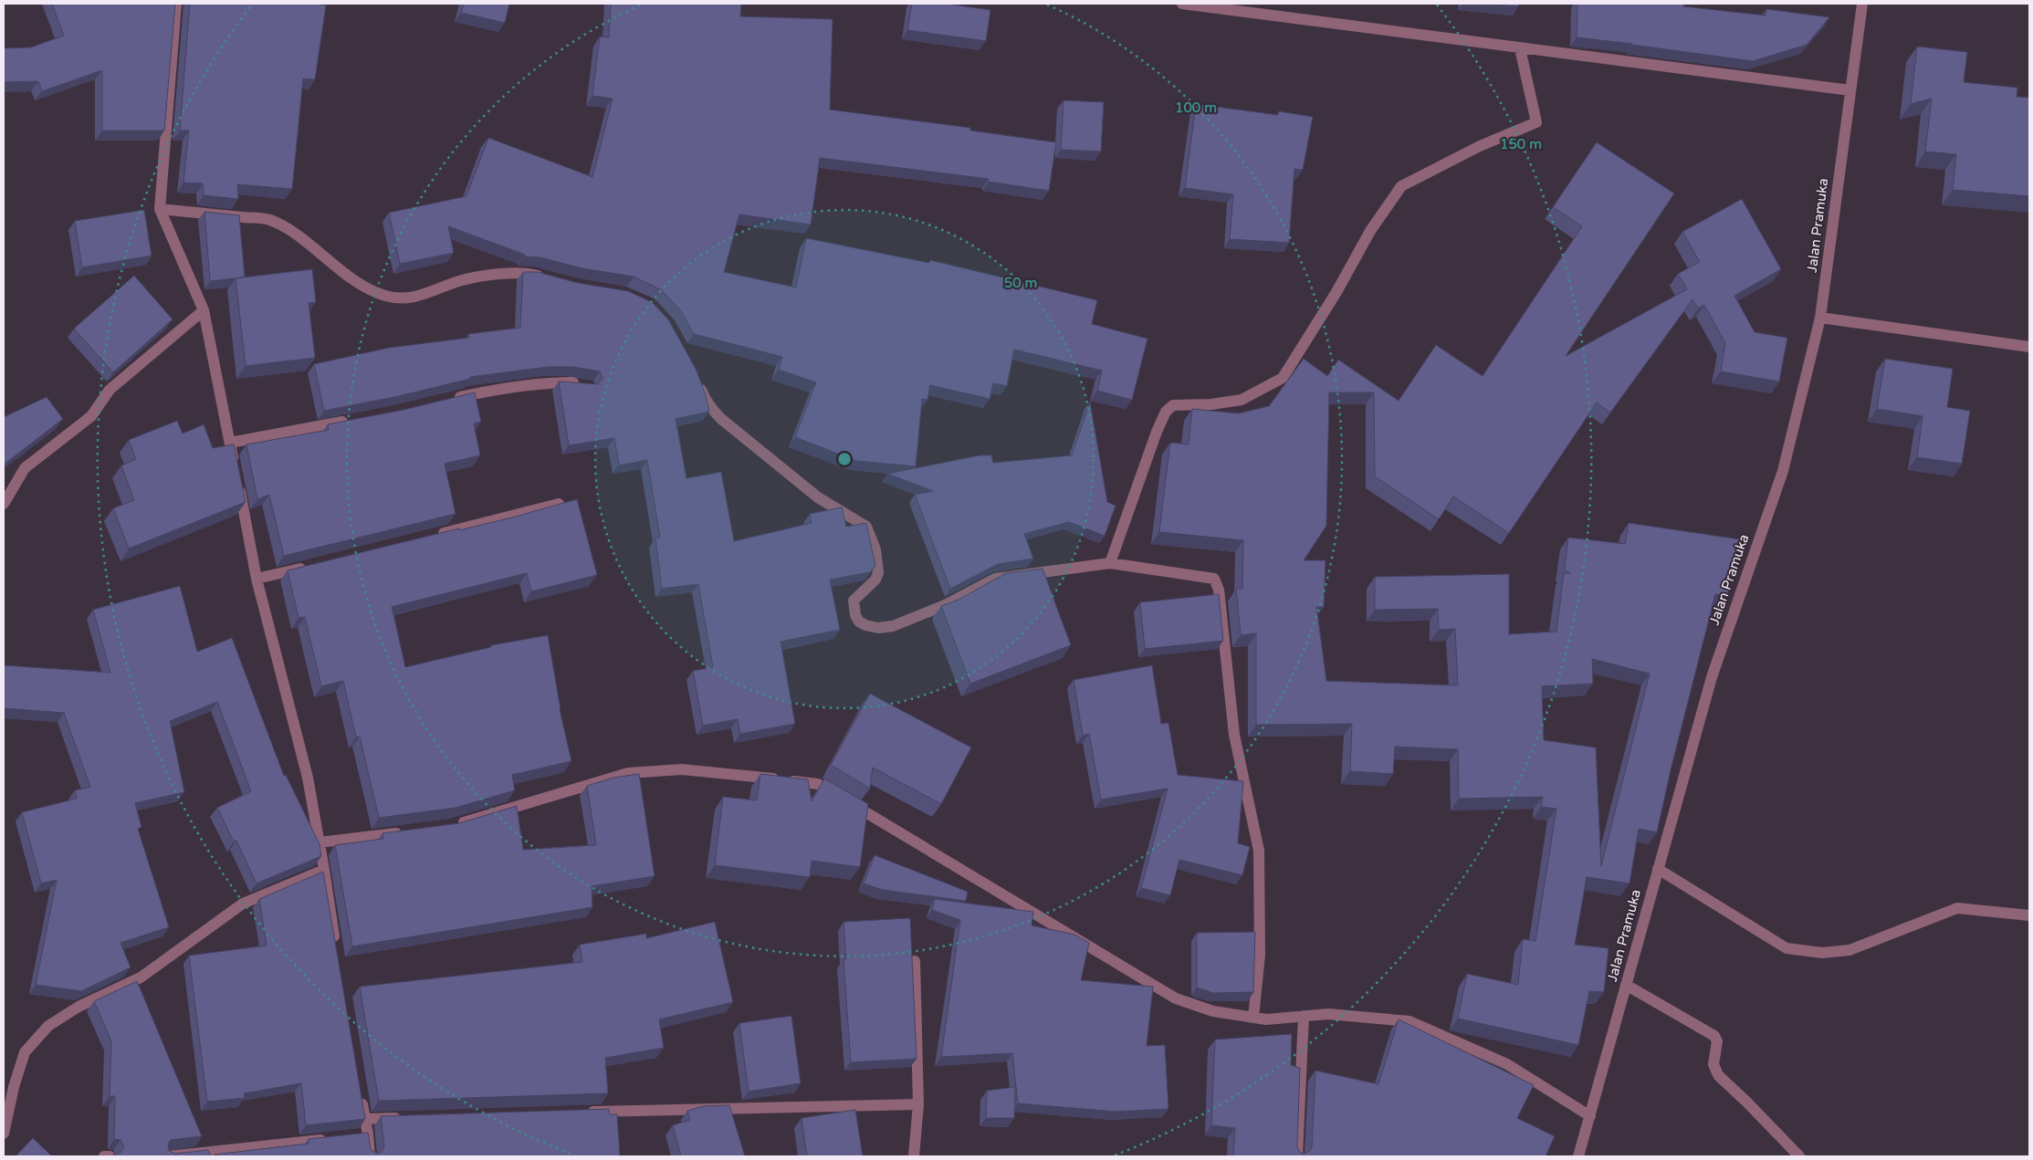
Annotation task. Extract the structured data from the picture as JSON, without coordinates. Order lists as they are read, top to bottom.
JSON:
{
  "streets": {
    "street": ["Jalan Pramuka"]
  },
  "rings": ["100 m", "150 m", "50 m"]
}
